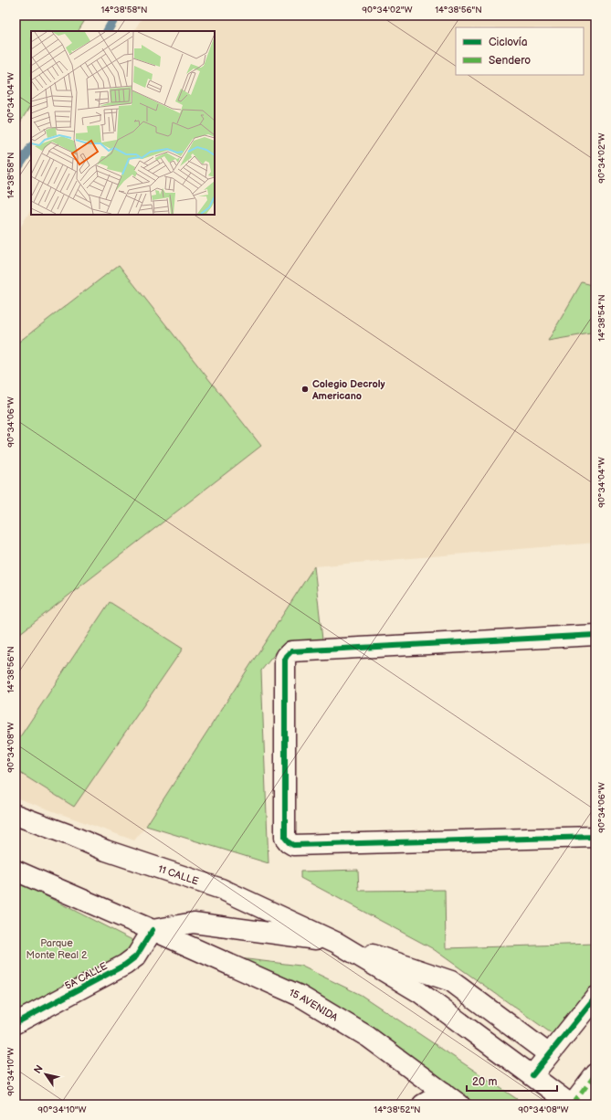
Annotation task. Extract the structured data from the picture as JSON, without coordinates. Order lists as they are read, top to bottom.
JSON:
{
  "streets": {
    "main road": ["11 CALLE", "5A CALLE", "15 AVENIDA"]
  },
  "crossings": [
    ["5A CALLE", "15 AVENIDA"]
  ],
  "parks": ["Parque Monte Real 2"],
  "places": ["Colegio Decroly Americano"],
  "legend": ["Ciclovía", "Sendero"],
  "scale_bar": "20 m",
  "north": "top left",
  "coordinates": [
    "14°38'58\"N",
    "90°34'02\"W",
    "14°38'56\"N",
    "90°34'04\"W",
    "14°38'54\"N",
    "90°34'06\"W",
    "90°34'08\"W",
    "90°34'10\"W",
    "14°38'52\"N"
  ]
}
